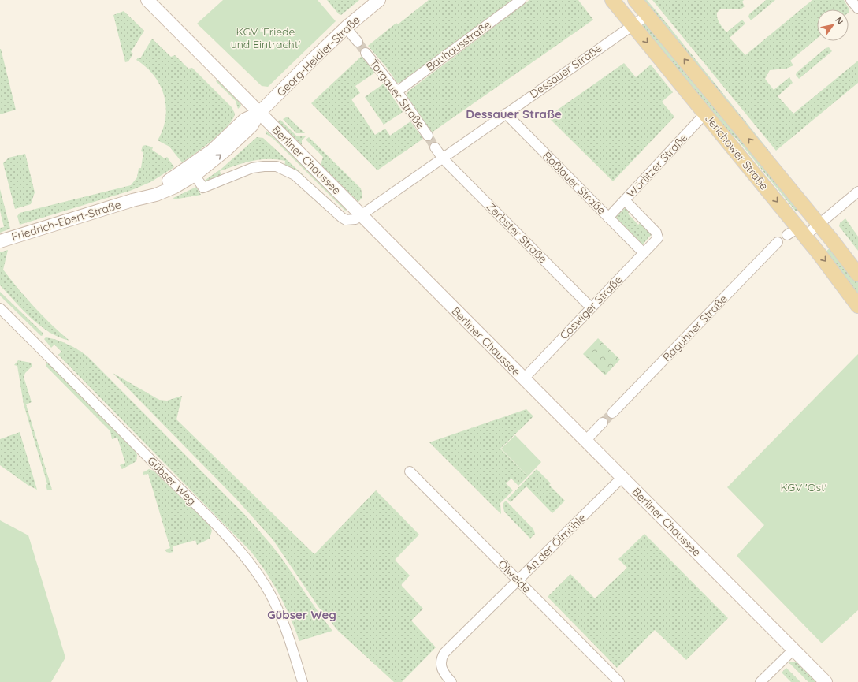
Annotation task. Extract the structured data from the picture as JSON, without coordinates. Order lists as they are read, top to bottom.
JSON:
{
  "streets": {
    "main road": [
      "Georg-Heidler-Straße",
      "Jerichower Straße",
      "Berliner Chaussee",
      "Friedrich-Ebert-Straße"
    ],
    "street": [
      "Bauhausstraße",
      "Dessauer Straße",
      "Torgauer Straße",
      "Wörlitzer Straße",
      "Roßlauer Straße",
      "Zerbster Straße",
      "Coswiger Straße",
      "Raguhner Straße",
      "Gübser Weg",
      "An der Ölmühle",
      "Ölweide"
    ]
  },
  "crossings": [
    ["Bauhausstraße", "Torgauer Straße"],
    ["Georg-Heidler-Straße", "Berliner Chaussee"],
    ["Georg-Heidler-Straße", "Friedrich-Ebert-Straße"],
    ["Dessauer Straße", "Jerichower Straße"],
    ["Dessauer Straße", "Berliner Chaussee"],
    ["Dessauer Straße", "Roßlauer Straße"],
    ["Dessauer Straße", "Zerbster Straße"],
    ["Jerichower Straße", "Wörlitzer Straße"],
    ["Berliner Chaussee", "Friedrich-Ebert-Straße"],
    ["Berliner Chaussee", "Coswiger Straße"],
    ["Berliner Chaussee", "An der Ölmühle"],
    ["Wörlitzer Straße", "Roßlauer Straße"],
    ["Wörlitzer Straße", "Coswiger Straße"],
    ["Roßlauer Straße", "Coswiger Straße"],
    ["Zerbster Straße", "Coswiger Straße"],
    ["An der Ölmühle", "Ölweide"]
  ],
  "districts": ["Dessauer Straße", "Gübser Weg"],
  "parks": ["KGV 'Friede und Eintracht'", "KGV 'Ost'"],
  "north": "top right"
}
